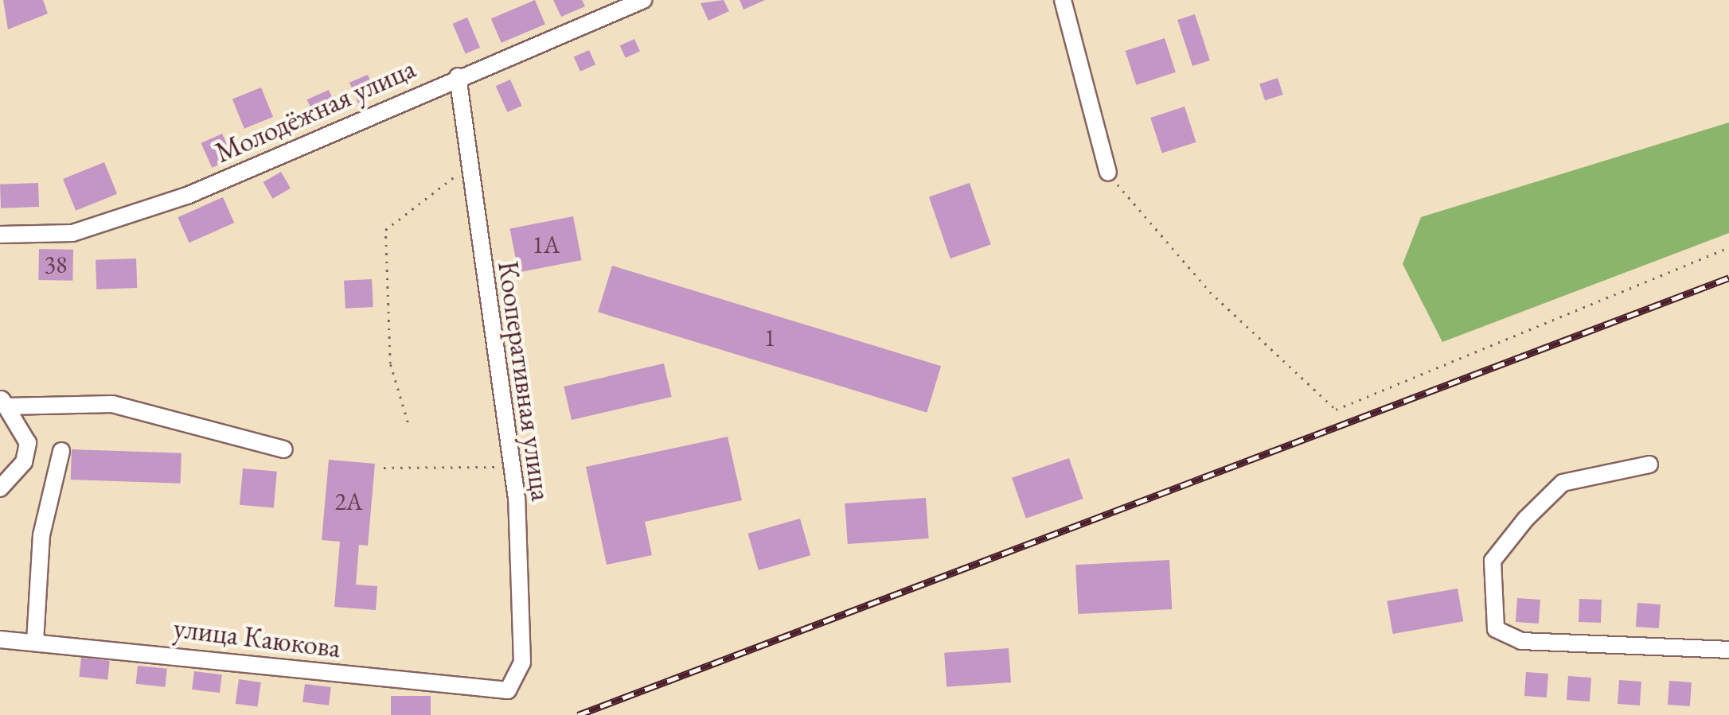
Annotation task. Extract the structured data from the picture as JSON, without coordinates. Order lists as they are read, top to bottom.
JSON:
{
  "streets": {
    "street": ["Молодёжная улица", "Кооперативная улица", "улица Каюкова"]
  },
  "crossings": [
    ["Молодёжная улица", "Кооперативная улица"],
    ["Кооперативная улица", "улица Каюкова"]
  ],
  "house_numbers": [
    "1А",
    "38",
    "1",
    "2А"
  ]
}
